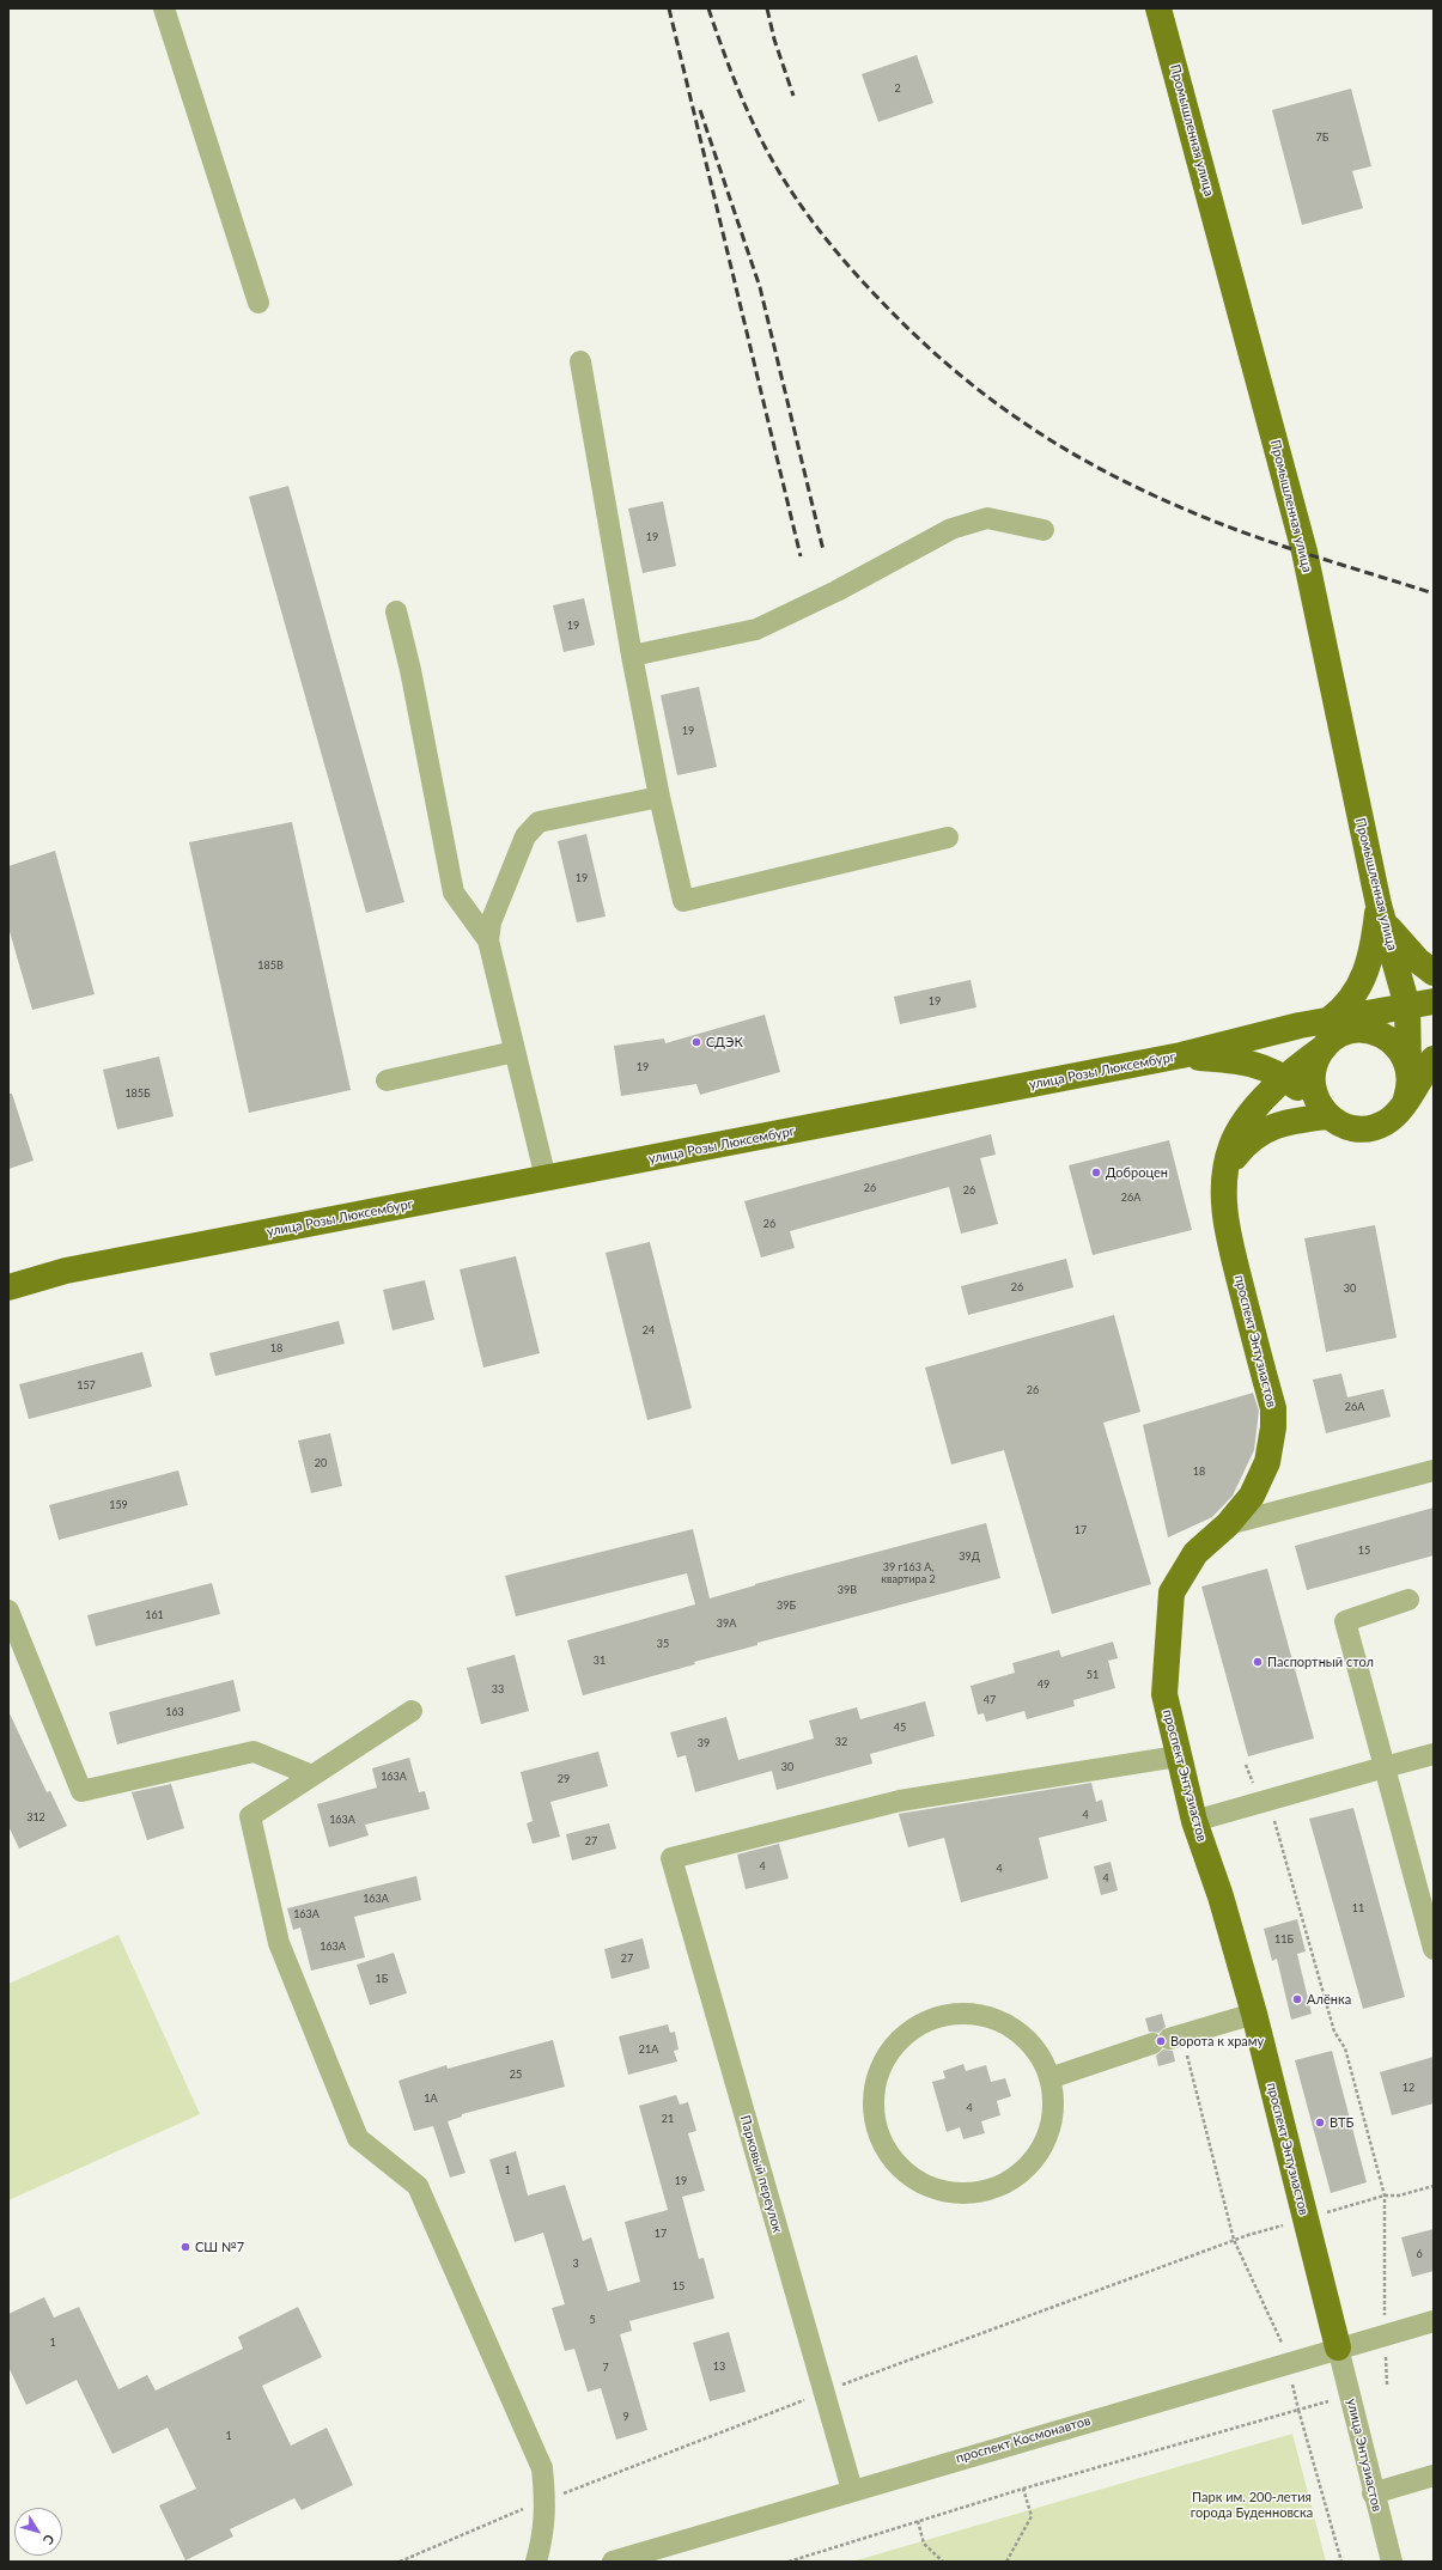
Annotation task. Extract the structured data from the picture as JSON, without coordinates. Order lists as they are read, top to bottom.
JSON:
{
  "streets": {
    "main road": ["Промышленная улица", "улица Розы Люксембург", "проспект Энтузиастов"],
    "street": ["Парковый переулок", "проспект Космонавтов", "улица Энтузиастов"]
  },
  "crossings": [
    ["Промышленная улица", "улица Розы Люксембург"],
    ["Промышленная улица", "проспект Энтузиастов"],
    ["проспект Энтузиастов", "Парковый переулок"],
    ["проспект Энтузиастов", "проспект Космонавтов"],
    ["проспект Энтузиастов", "улица Энтузиастов"],
    ["Парковый переулок", "проспект Космонавтов"],
    ["проспект Космонавтов", "улица Энтузиастов"]
  ],
  "parks": ["Парк им. 200-летия города Буденновска"],
  "places": [
    "СДЭК",
    "Доброцен",
    "Паспортный стол",
    "Алёнка",
    "Ворота к храму",
    "ВТБ",
    "СШ №7"
  ],
  "house_numbers": [
    "2",
    "7Б",
    "19",
    "19",
    "19",
    "19",
    "185В",
    "19",
    "19",
    "185Б",
    "26",
    "26",
    "26А",
    "26",
    "26",
    "30",
    "24",
    "18",
    "157",
    "26",
    "26А",
    "20",
    "18",
    "159",
    "17",
    "15",
    "39Д",
    "39 г163 А, квартира 2",
    "39В",
    "39Б",
    "161",
    "39А",
    "35",
    "31",
    "51",
    "49",
    "33",
    "47",
    "163",
    "45",
    "32",
    "39",
    "30",
    "163А",
    "29",
    "4",
    "312",
    "163А",
    "27",
    "4",
    "4",
    "4",
    "163А",
    "11",
    "163А",
    "11Б",
    "163А",
    "27",
    "1Б",
    "21А",
    "25",
    "12",
    "1А",
    "4",
    "21",
    "1",
    "19",
    "17",
    "6",
    "3",
    "15",
    "5",
    "1",
    "13",
    "7",
    "9",
    "1"
  ],
  "north": "bottom right"
}
